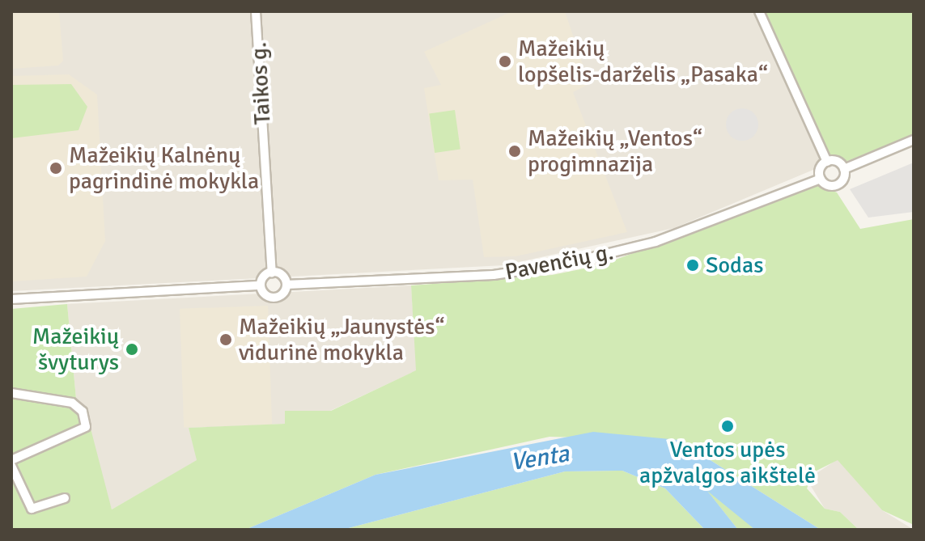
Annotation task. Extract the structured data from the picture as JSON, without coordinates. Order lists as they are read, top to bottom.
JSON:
{
  "streets": {
    "street": ["Taikos g.", "Pavenčių g."]
  },
  "water": ["Venta"],
  "places": [
    "Mažeikių lopšelis-darželis „Pasaka“",
    "Mažeikių „Ventos“ progimnazija",
    "Mažeikių Kalnėnų pagrindinė mokykla",
    "Sodas",
    "Mažeikių „Jaunystės“ vidurinė mokykla",
    "Mažeikių švyturys",
    "Ventos upės apžvalgos aikštelė"
  ]
}
